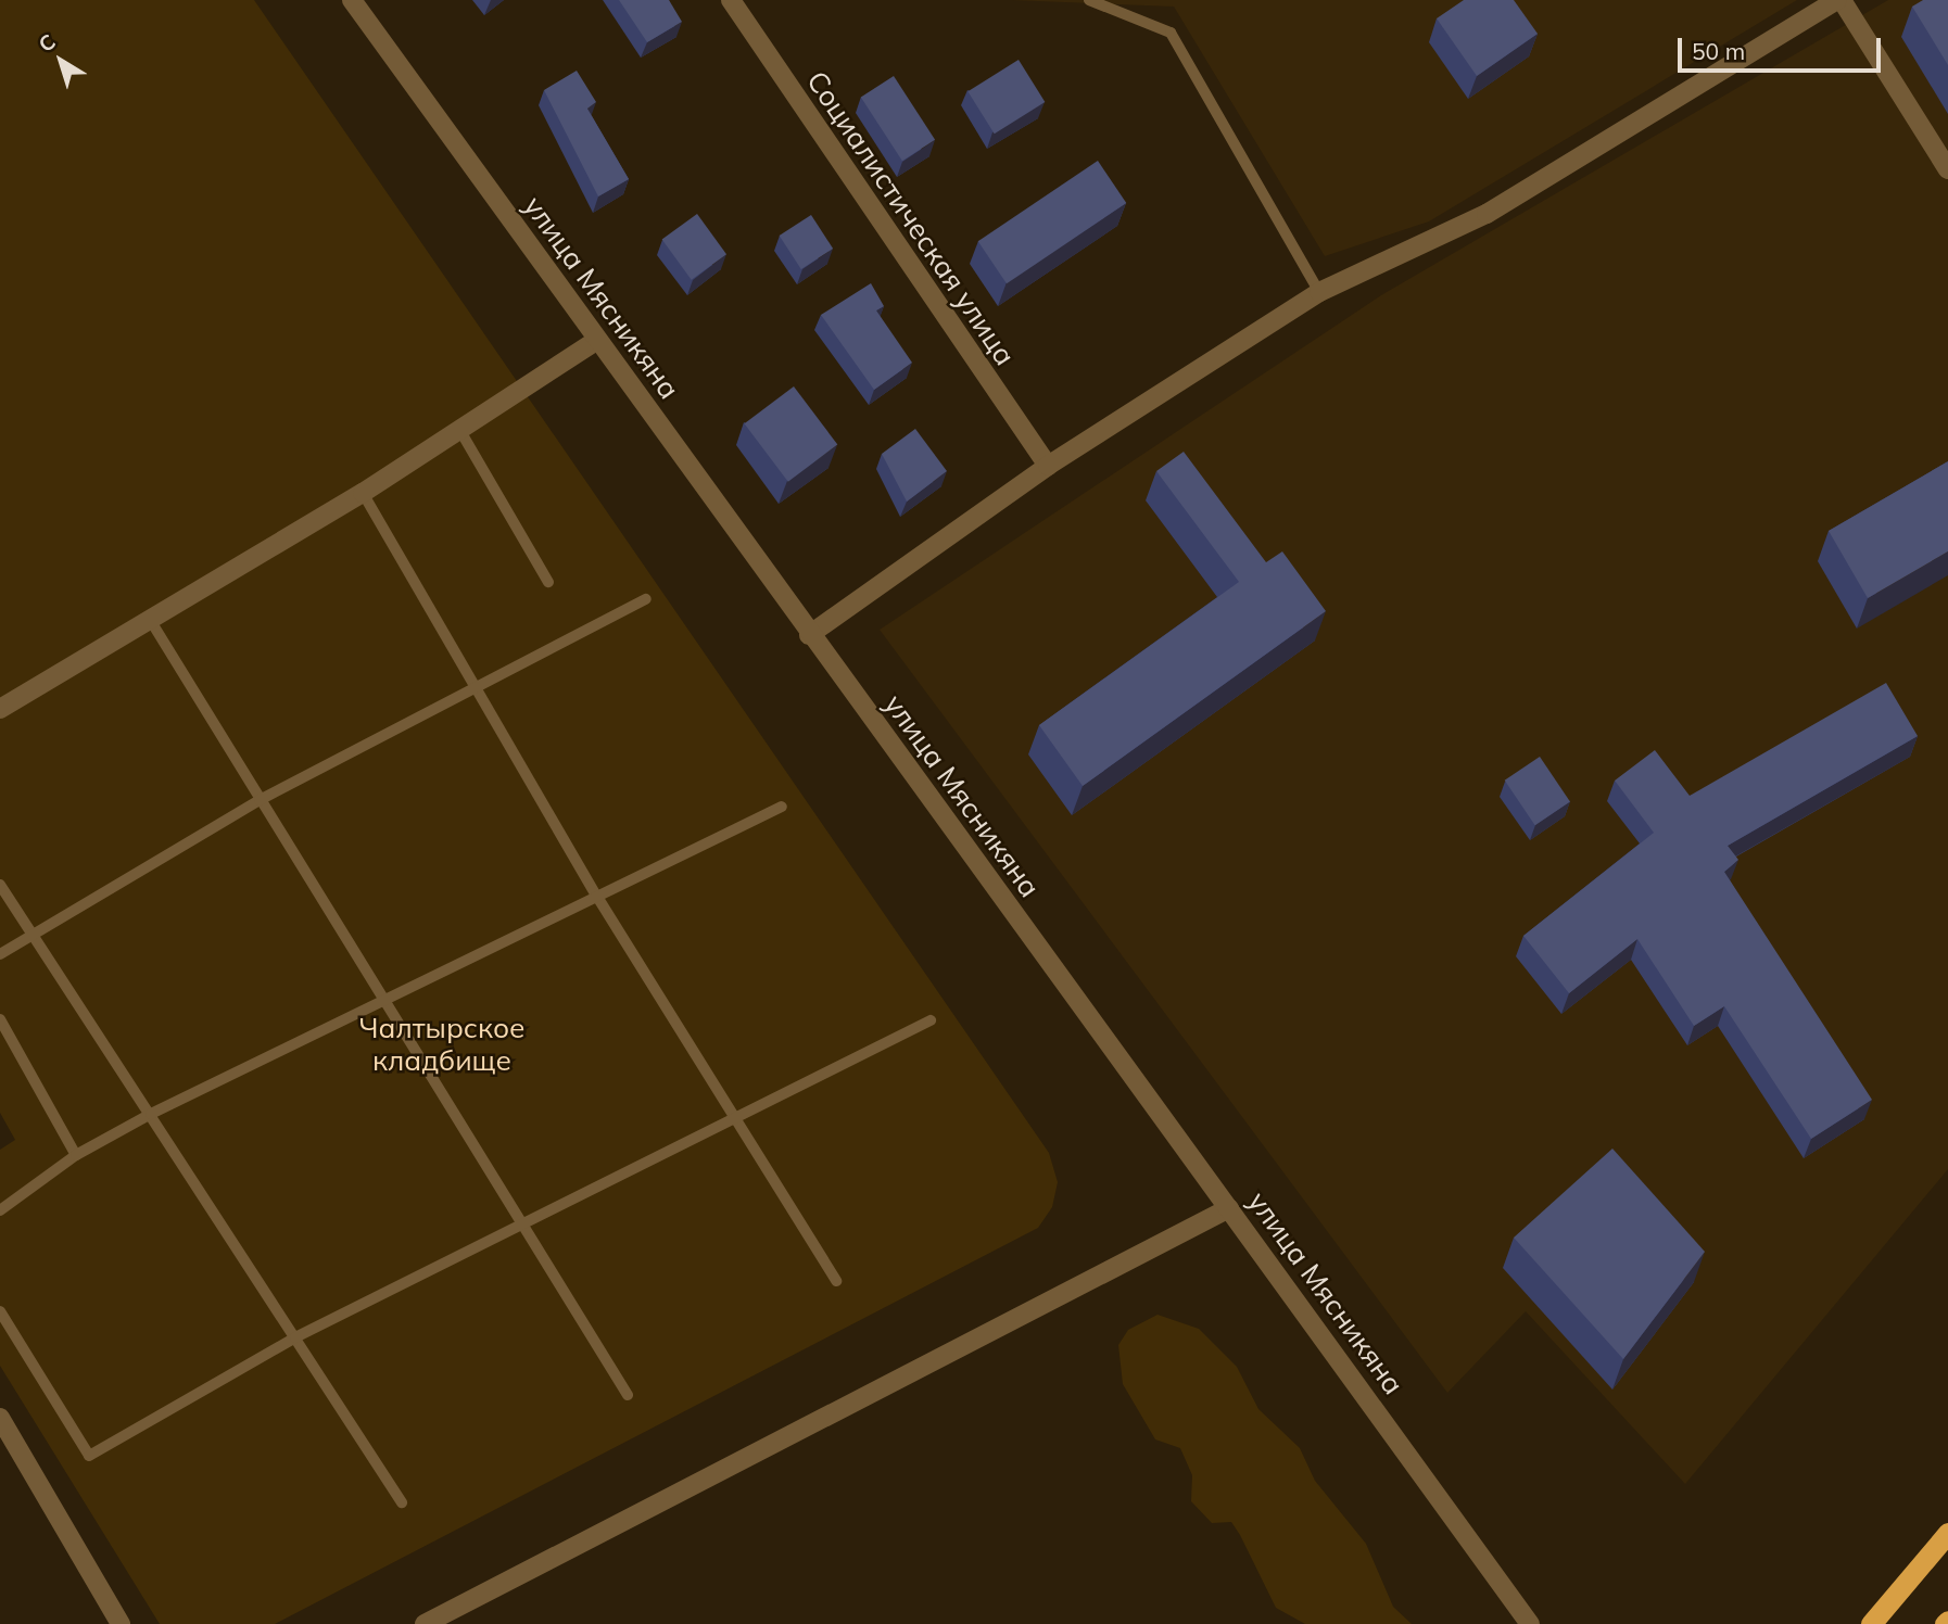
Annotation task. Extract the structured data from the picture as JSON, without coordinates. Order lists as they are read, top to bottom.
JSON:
{
  "streets": {
    "street": ["Социалистическая улица", "улица Мясникяна"]
  },
  "parks": ["Чалтырское кладбище"],
  "scale_bar": "50 m",
  "north": "top left"
}
